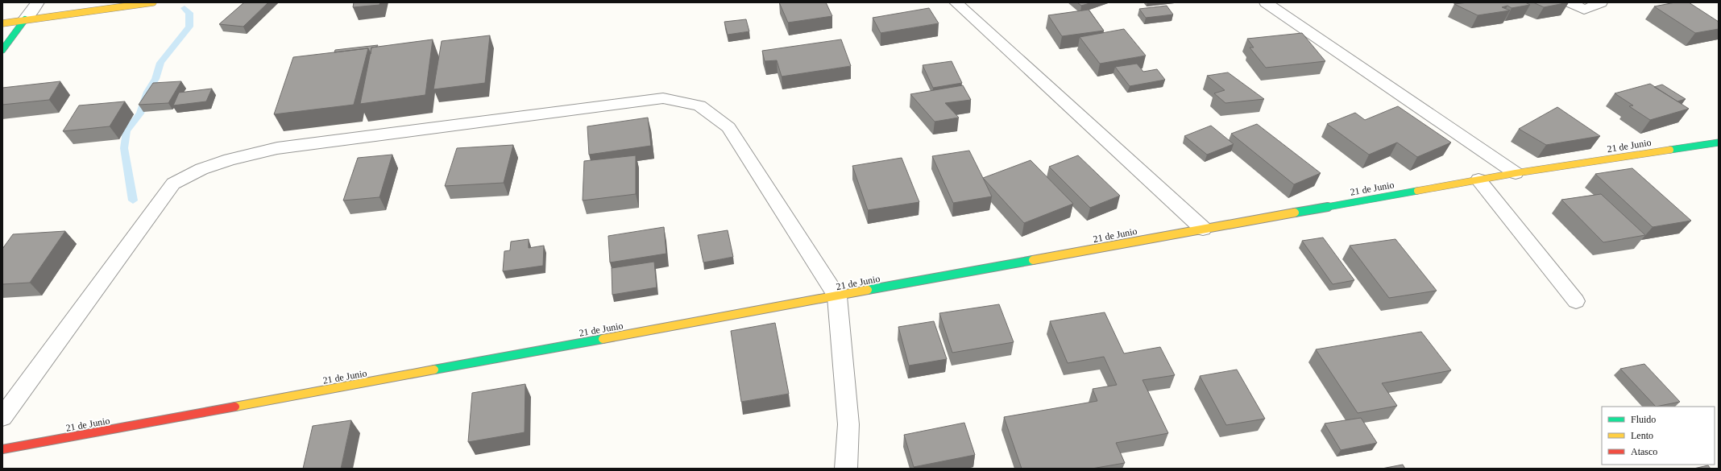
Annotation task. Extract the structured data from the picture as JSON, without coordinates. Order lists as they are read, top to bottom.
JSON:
{
  "streets": {
    "street": ["21 de Junio"]
  },
  "legend": ["Fluido", "Lento", "Atasco"]
}
